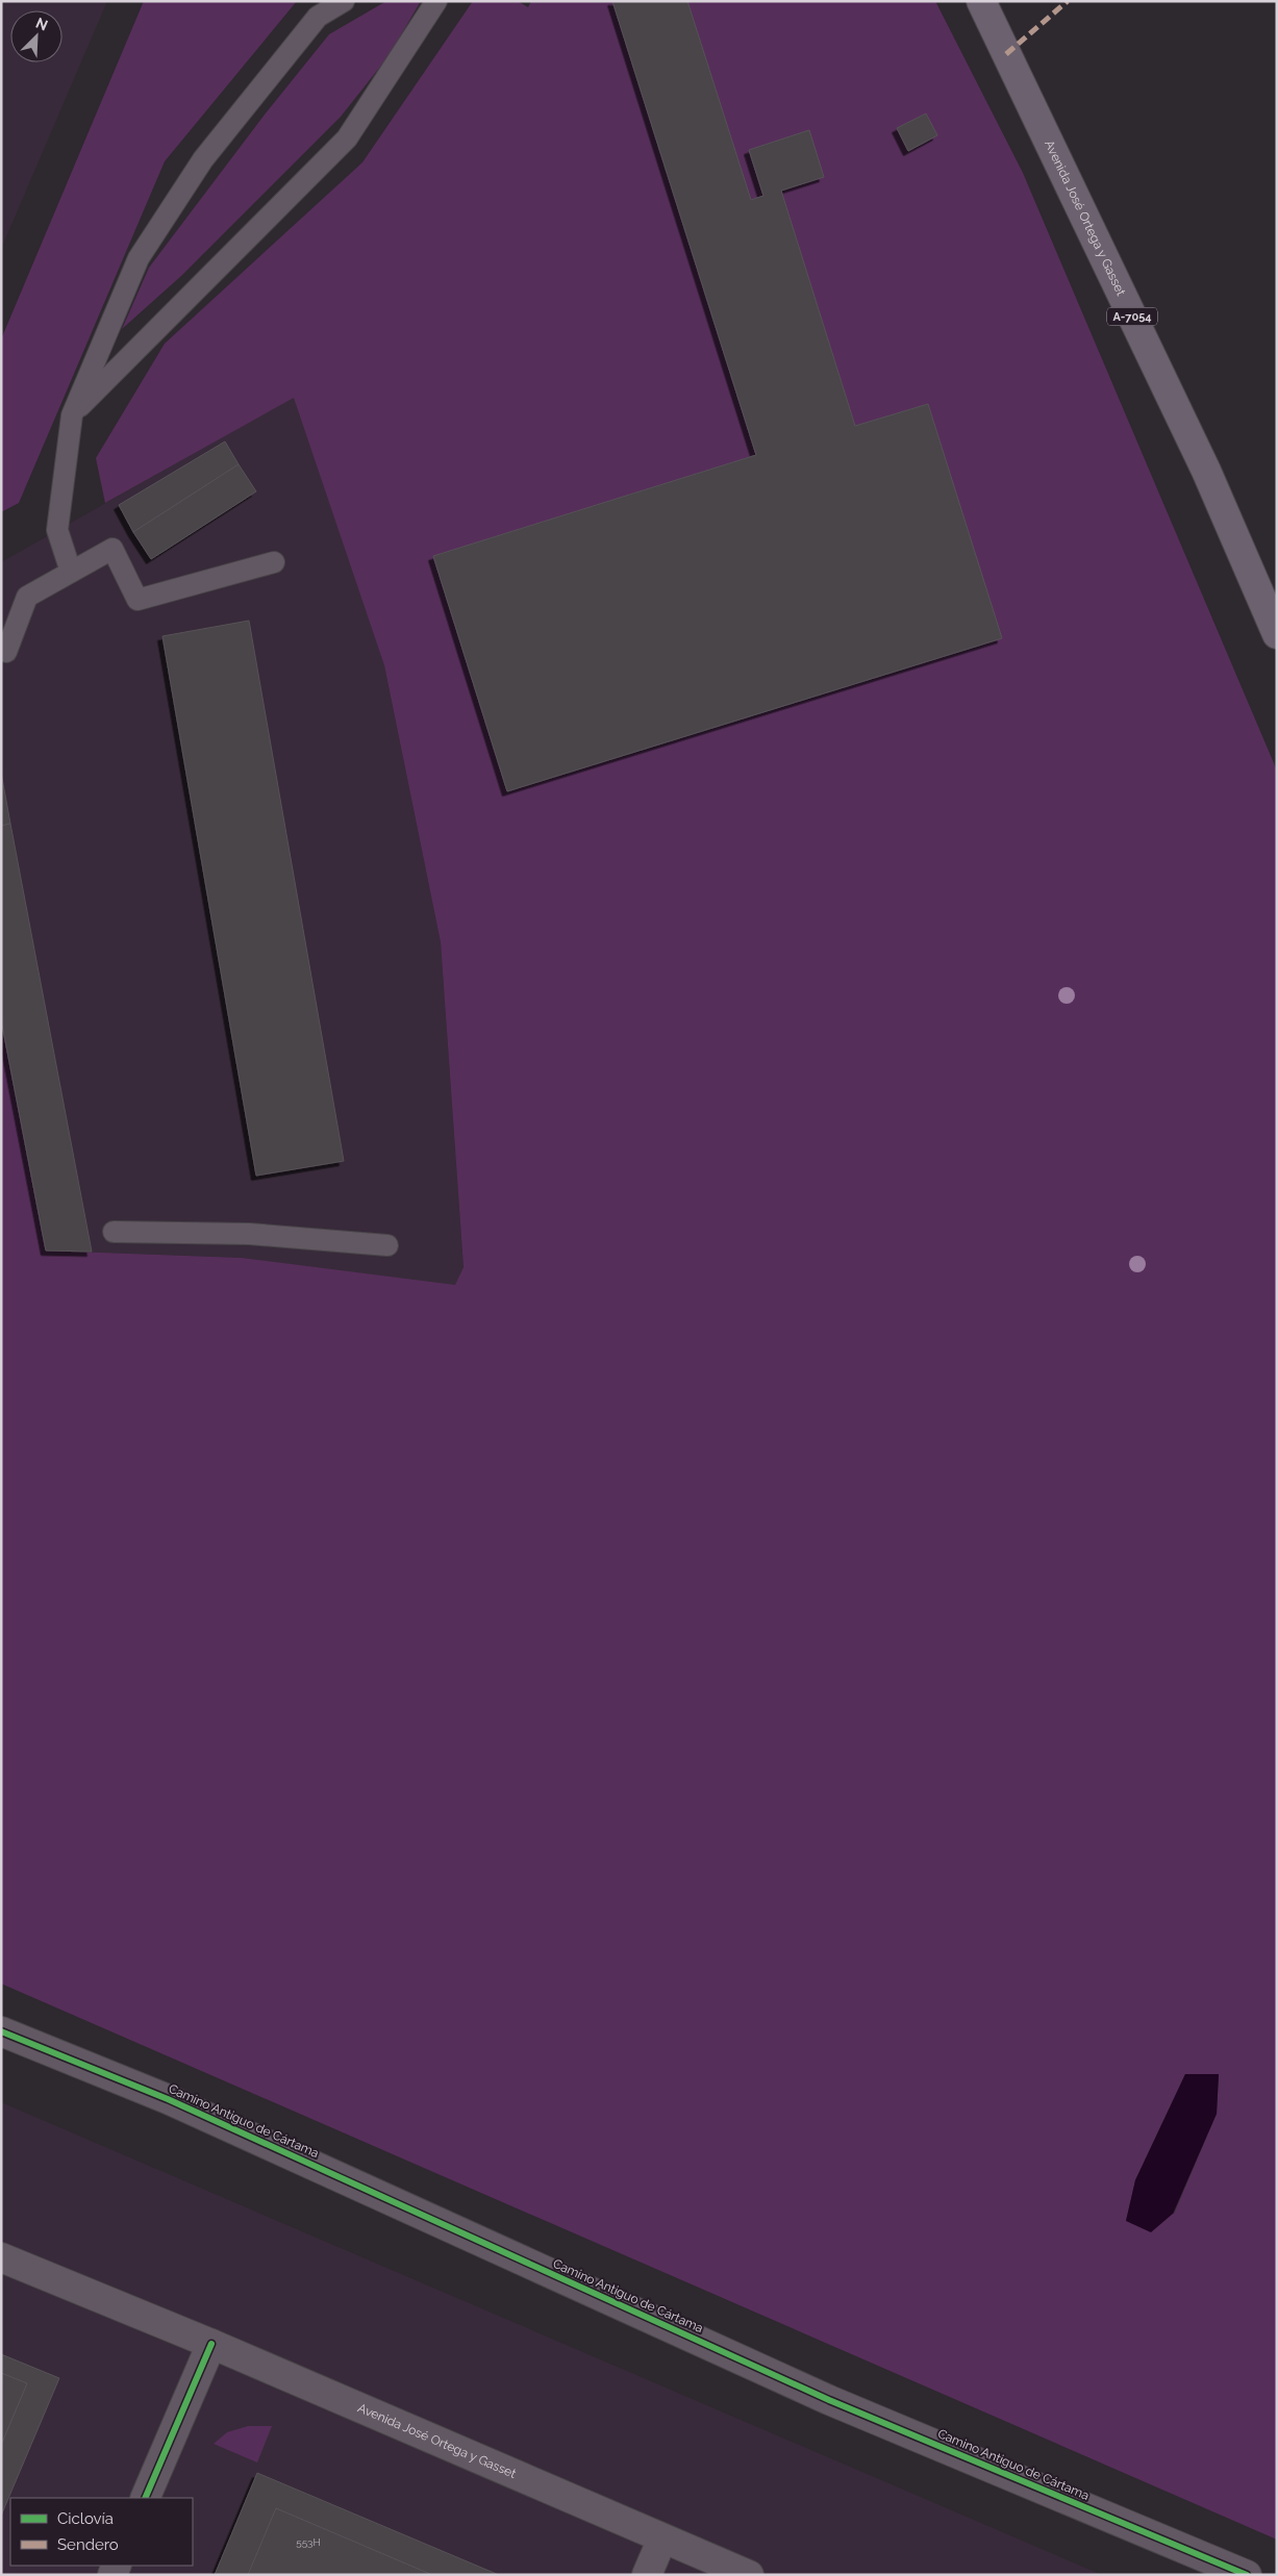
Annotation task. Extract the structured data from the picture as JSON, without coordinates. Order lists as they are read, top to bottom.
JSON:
{
  "streets": {
    "main road": ["Avenida José Ortega y Gasset", "A-7054"],
    "street": ["Camino Antiguo de Cártama"]
  },
  "house_numbers": ["553H"],
  "legend": ["Ciclovía", "Sendero"],
  "north": "top right"
}
